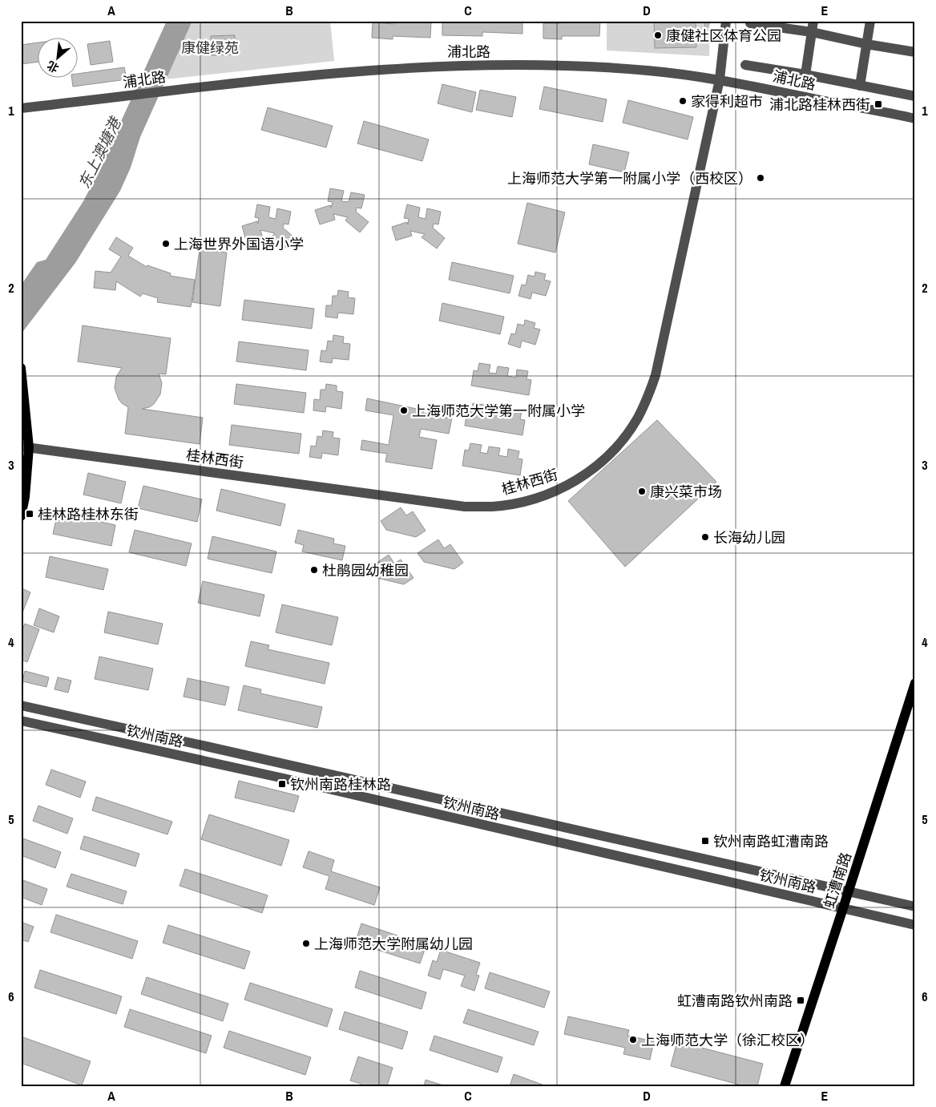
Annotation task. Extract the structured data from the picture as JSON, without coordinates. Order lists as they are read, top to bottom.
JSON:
{
  "streets": {
    "main road": ["虹漕南路"],
    "street": ["浦北路", "桂林西街", "钦州南路"]
  },
  "crossings": [
    ["浦北路", "桂林西街"],
    ["钦州南路", "虹漕南路"]
  ],
  "water": ["东上澳塘港"],
  "parks": ["康健绿苑"],
  "places": {
    "other": [
      "康健社区体育公园",
      "家得利超市",
      "上海师范大学第一附属小学（西校区）",
      "上海世界外国语小学",
      "上海师范大学第一附属小学",
      "康兴菜市场",
      "长海幼儿园",
      "杜鹃园幼稚园",
      "上海师范大学附属幼儿园",
      "上海师范大学（徐汇校区）"
    ],
    "transit": [
      "浦北路桂林西街",
      "桂林路桂林东街",
      "钦州南路桂林路",
      "钦州南路虹漕南路",
      "虹漕南路钦州南路"
    ]
  },
  "north": "bottom left",
  "grid": {
    "columns": [
      "A",
      "B",
      "C",
      "D",
      "E"
    ],
    "rows": [
      "1",
      "2",
      "3",
      "4",
      "5",
      "6"
    ]
  }
}
